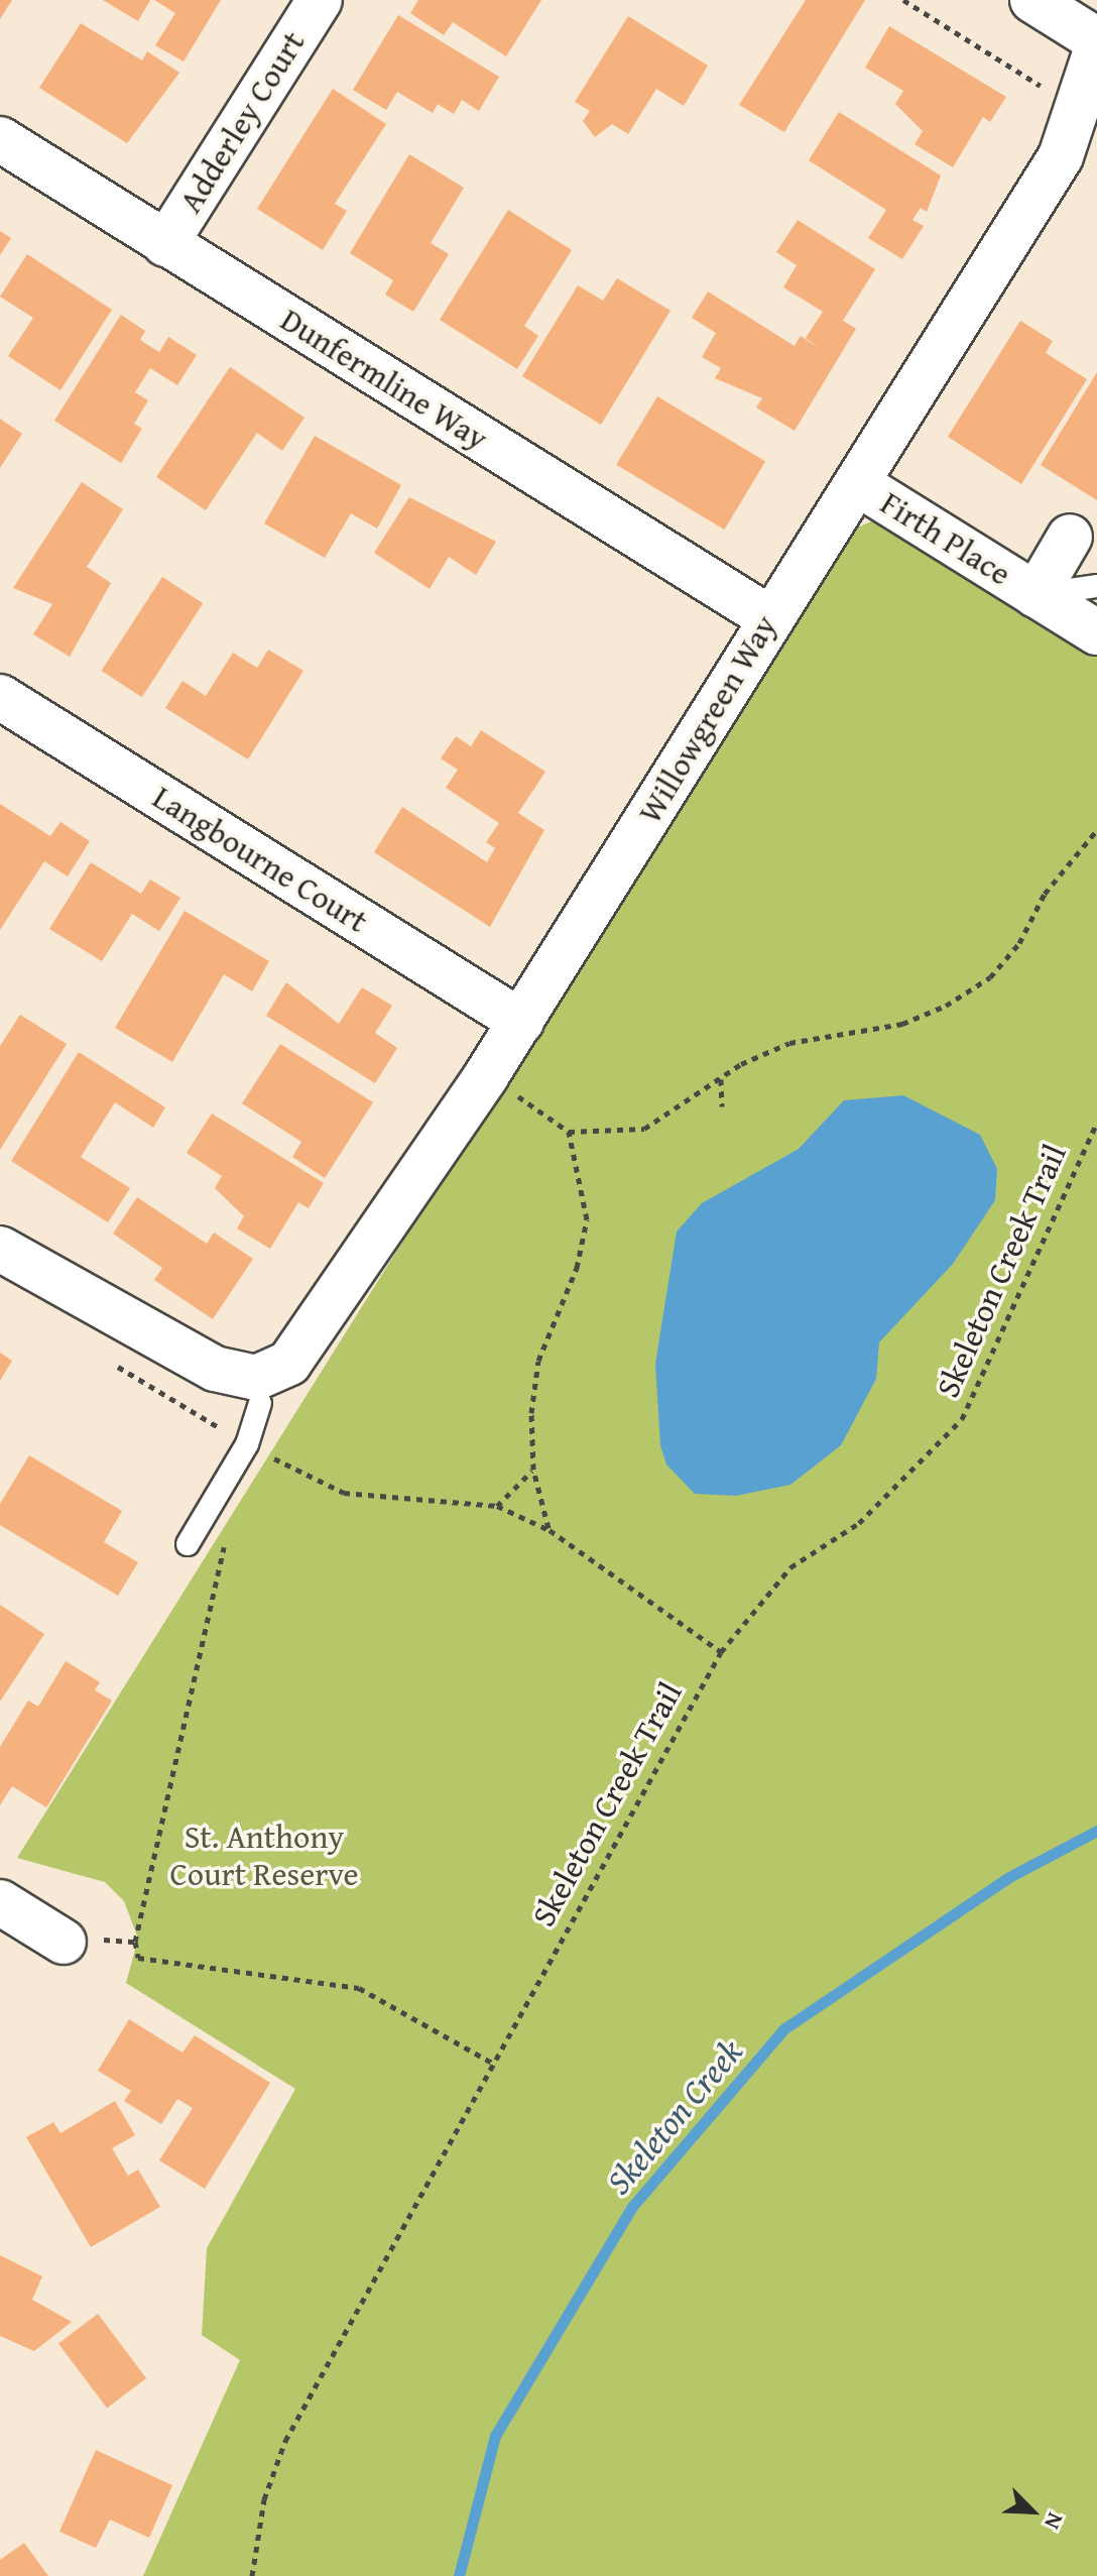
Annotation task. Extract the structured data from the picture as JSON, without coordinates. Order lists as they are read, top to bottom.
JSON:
{
  "streets": {
    "street": [
      "Adderley Court",
      "Dunfermline Way",
      "Firth Place",
      "Willowgreen Way",
      "Langbourne Court"
    ],
    "path": ["Skeleton Creek Trail"]
  },
  "crossings": [
    ["Adderley Court", "Dunfermline Way"],
    ["Dunfermline Way", "Willowgreen Way"],
    ["Firth Place", "Willowgreen Way"],
    ["Willowgreen Way", "Langbourne Court"]
  ],
  "water": ["Skeleton Creek"],
  "parks": ["St. Anthony Court Reserve"],
  "north": "bottom right"
}
